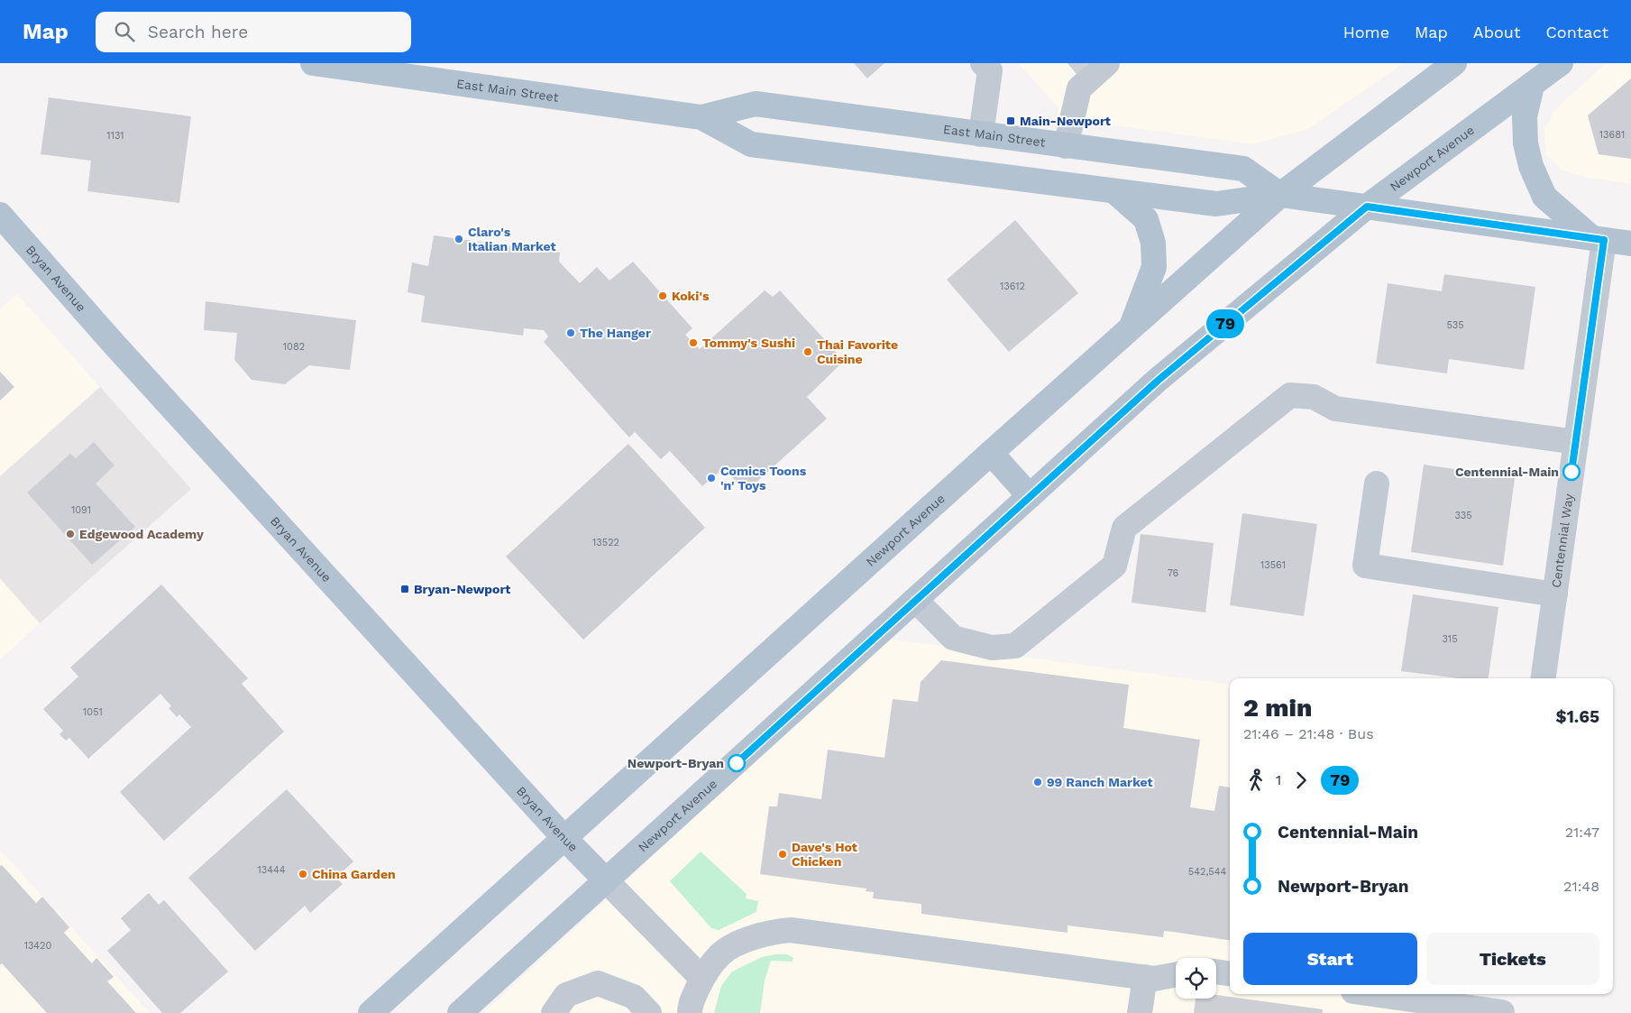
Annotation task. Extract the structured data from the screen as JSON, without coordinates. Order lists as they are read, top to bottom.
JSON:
{
  "streets": {
    "main road": ["East Main Street", "Newport Avenue", "Bryan Avenue"],
    "street": ["Centennial Way"]
  },
  "crossings": [
    ["East Main Street", "Newport Avenue"],
    ["East Main Street", "Centennial Way"],
    ["Newport Avenue", "Bryan Avenue"]
  ],
  "places": {
    "transit": ["Main-Newport", "Bryan-Newport"],
    "other": [
      "Claro's Italian Market",
      "Koki's",
      "The Hanger",
      "Tommy's Sushi",
      "Thai Favorite Cuisine",
      "Centennial-Main",
      "Comics Toons 'n' Toys",
      "Edgewood Academy",
      "Newport-Bryan",
      "99 Ranch Market",
      "Dave's Hot Chicken",
      "China Garden"
    ]
  },
  "lines": ["bus line 79"],
  "house_numbers": [
    "13681",
    "1131",
    "13612",
    "535",
    "1082",
    "1091",
    "335",
    "13522",
    "13561",
    "76",
    "315",
    "1051",
    "13444",
    "542,544",
    "13420"
  ],
  "page": {
    "header": "Map",
    "search": "Search here",
    "nav": [
      "Home",
      "Map",
      "About",
      "Contact"
    ],
    "on_map": "79",
    "heading": ["2 min", "21:46 – 21:48 · Bus", "$1.65"],
    "legs": ["1", "79"],
    "list": [
      {
        "name": "Centennial-Main",
        "value": "21:47"
      },
      {
        "name": "Newport-Bryan",
        "value": "21:48"
      }
    ],
    "buttons": ["Start", "Tickets"]
  }
}
